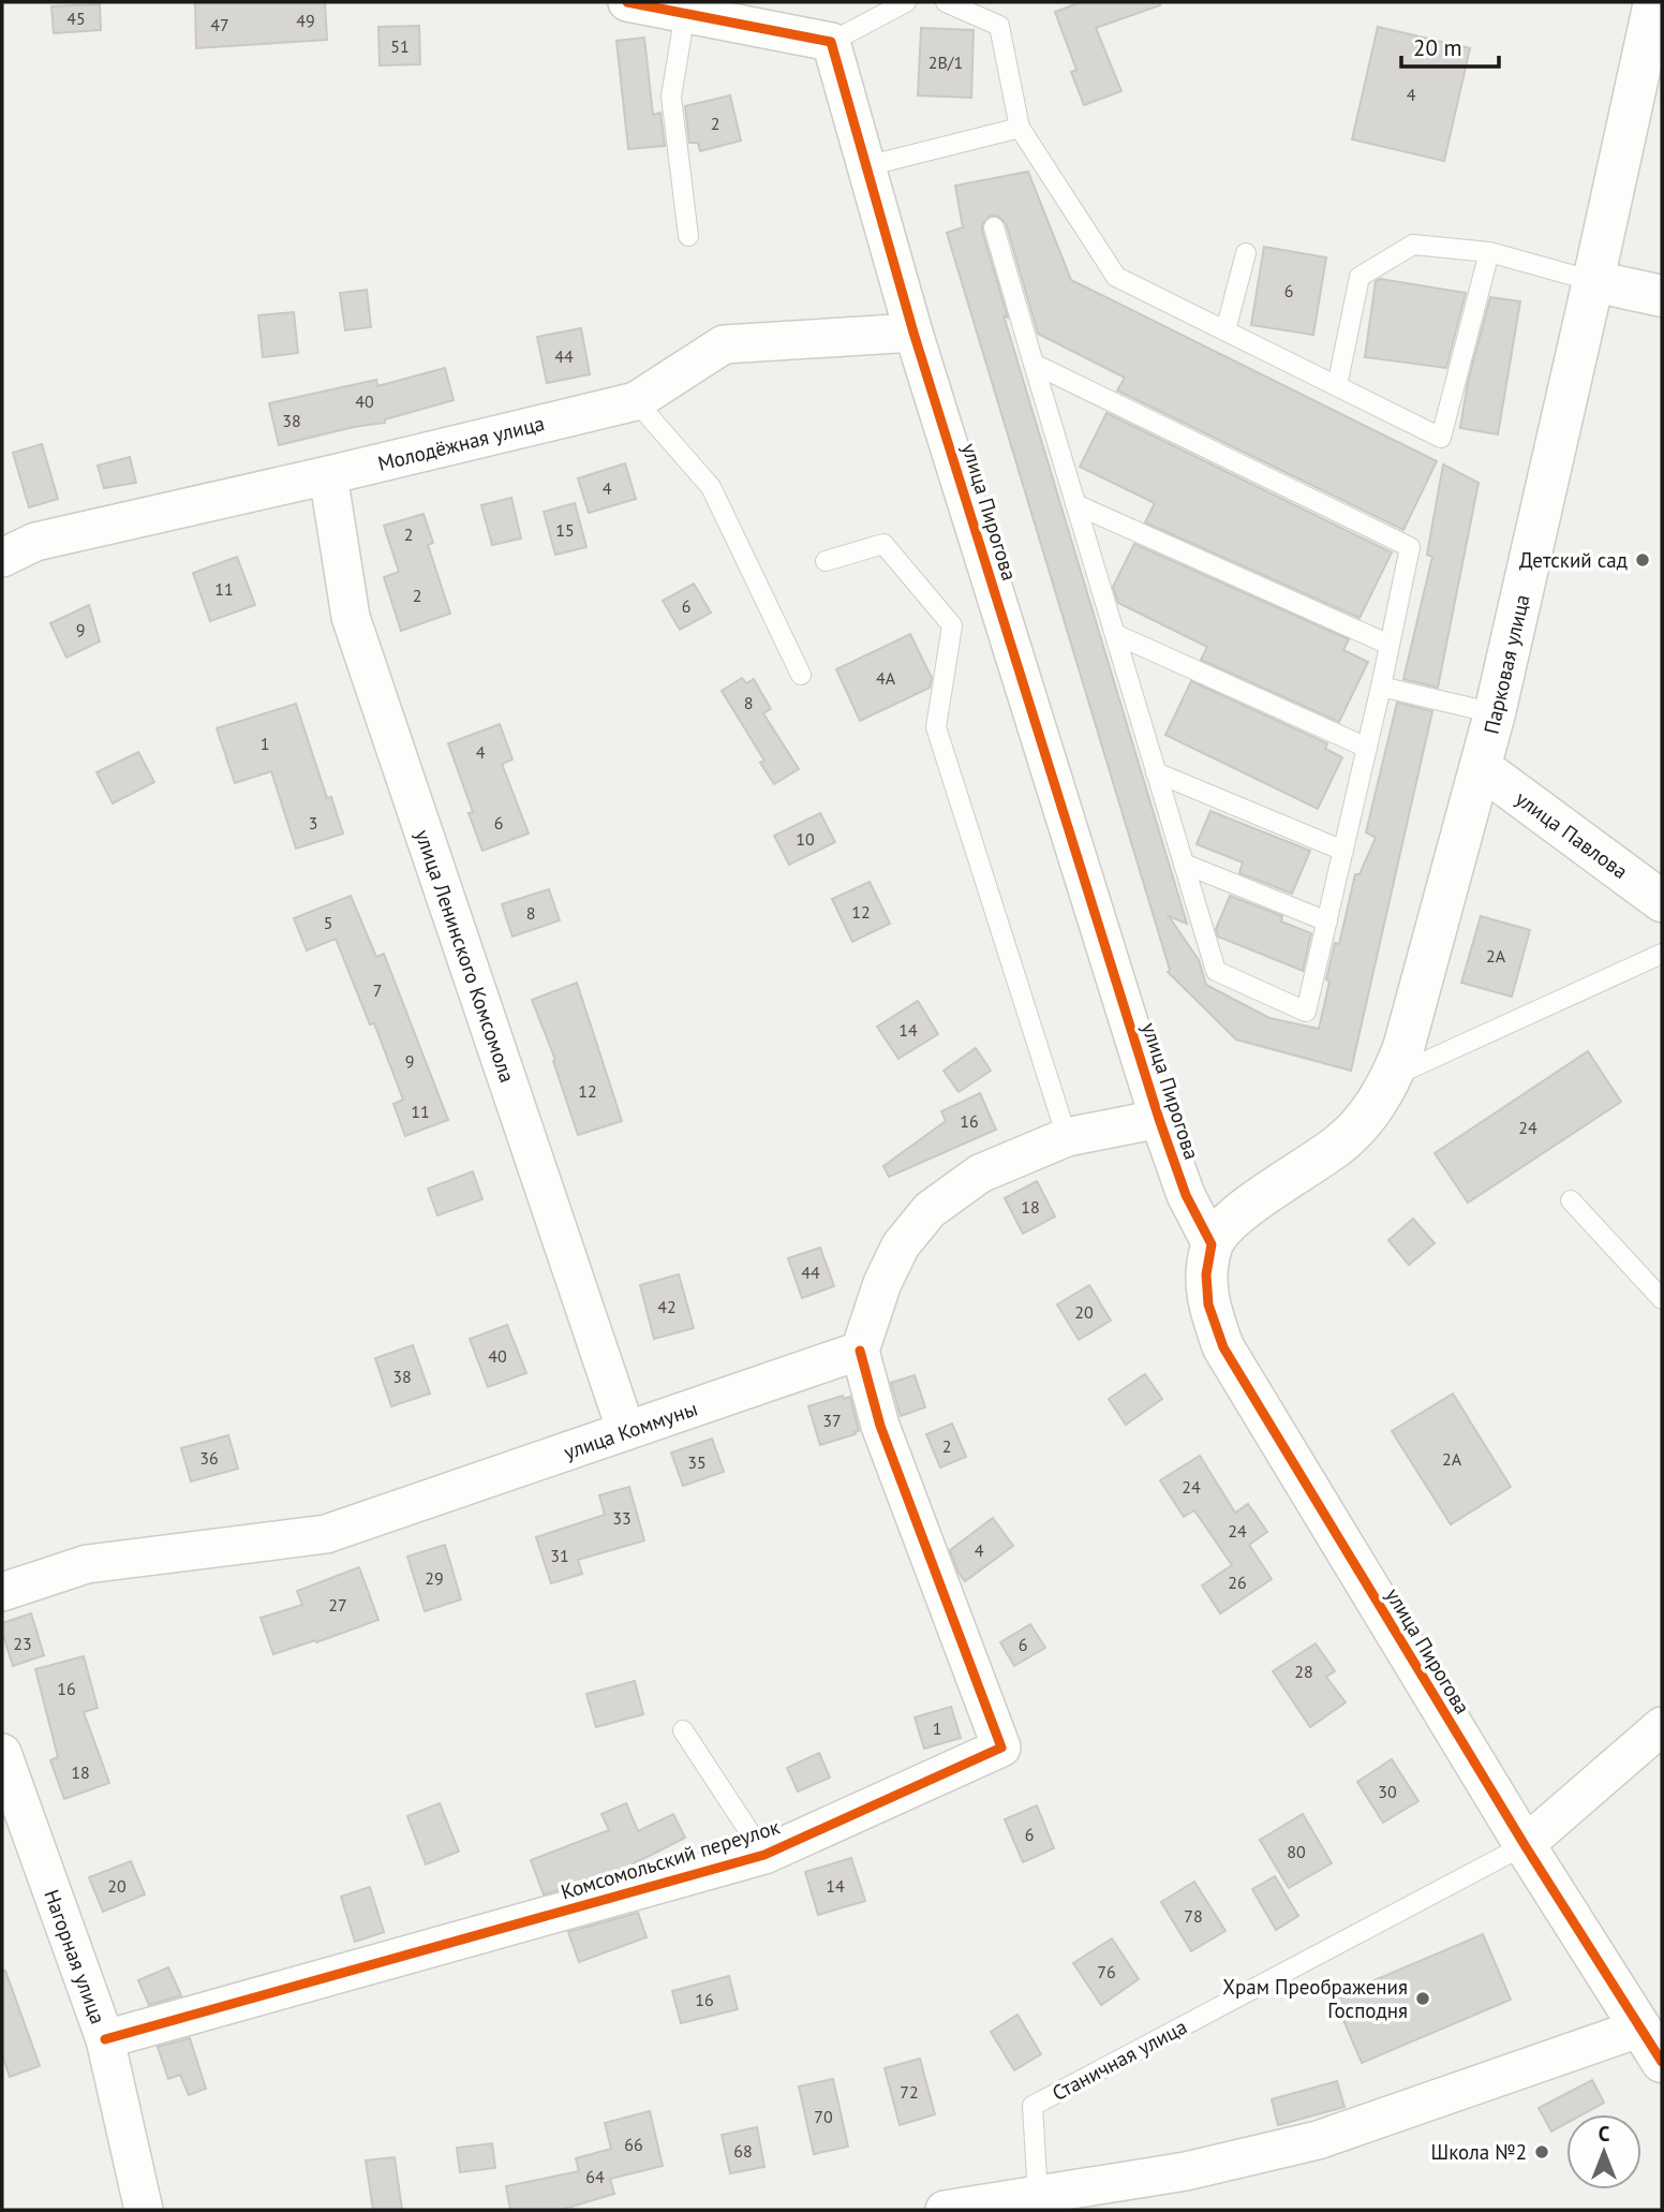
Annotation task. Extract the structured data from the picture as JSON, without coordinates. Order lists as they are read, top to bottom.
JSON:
{
  "streets": {
    "street": [
      "Молодёжная улица",
      "улица Пирогова",
      "Парковая улица",
      "улица Павлова",
      "улица Ленинского Комсомола",
      "улица Коммуны",
      "Комсомольский переулок",
      "Нагорная улица"
    ],
    "lane": ["Станичная улица"]
  },
  "crossings": [
    ["Молодёжная улица", "улица Пирогова"],
    ["Молодёжная улица", "улица Ленинского Комсомола"],
    ["улица Пирогова", "Парковая улица"],
    ["улица Пирогова", "Станичная улица"],
    ["Парковая улица", "улица Павлова"],
    ["улица Ленинского Комсомола", "улица Коммуны"],
    ["улица Коммуны", "Комсомольский переулок"],
    ["Комсомольский переулок", "Нагорная улица"]
  ],
  "places": ["Детский сад", "Храм Преображения Господня", "Школа №2"],
  "house_numbers": [
    "45",
    "49",
    "47",
    "51",
    "2В/1",
    "4",
    "2",
    "6",
    "44",
    "40",
    "38",
    "4",
    "15",
    "2",
    "11",
    "2",
    "6",
    "9",
    "4А",
    "8",
    "1",
    "4",
    "3",
    "6",
    "10",
    "12",
    "8",
    "5",
    "2А",
    "7",
    "14",
    "9",
    "12",
    "11",
    "16",
    "24",
    "18",
    "44",
    "42",
    "20",
    "40",
    "38",
    "37",
    "2",
    "36",
    "2А",
    "35",
    "24",
    "33",
    "24",
    "4",
    "31",
    "29",
    "26",
    "27",
    "23",
    "6",
    "28",
    "16",
    "1",
    "18",
    "30",
    "6",
    "80",
    "20",
    "14",
    "78",
    "76",
    "16",
    "72",
    "70",
    "66",
    "68",
    "64"
  ],
  "scale_bar": "20 m",
  "north": "top"
}
